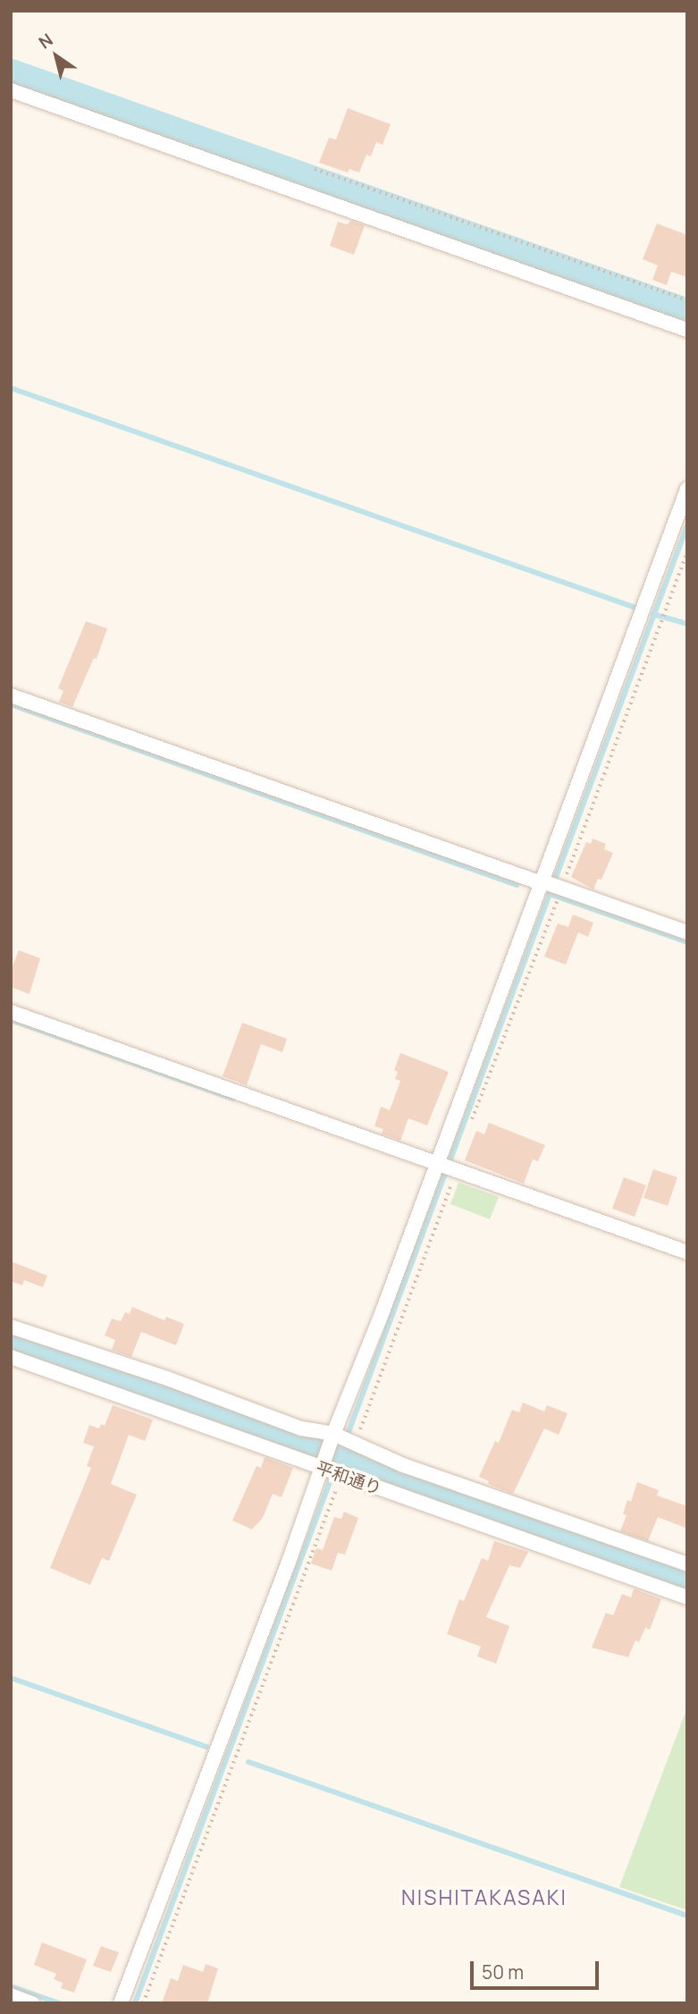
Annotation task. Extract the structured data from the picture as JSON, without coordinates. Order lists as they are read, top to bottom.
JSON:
{
  "streets": {
    "street": ["平和通り"]
  },
  "districts": ["NISHITAKASAKI"],
  "scale_bar": "50 m",
  "north": "top left"
}
